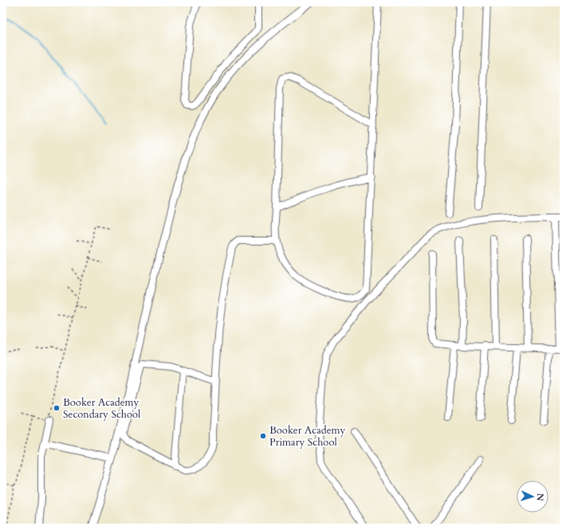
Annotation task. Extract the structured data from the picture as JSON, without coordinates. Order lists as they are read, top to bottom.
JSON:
{
  "places": ["Booker Academy Secondary School", "Booker Academy Primary School"],
  "north": "right"
}
